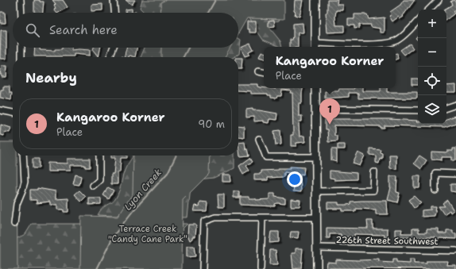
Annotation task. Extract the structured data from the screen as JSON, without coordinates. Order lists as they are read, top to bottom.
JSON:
{
  "streets": {
    "street": ["226th Street Southwest"]
  },
  "water": ["Lyon Creek"],
  "parks": ["Terrace Creek \"Candy Cane Park\""],
  "page": {
    "map_buttons": ["+", "−"],
    "search": "Search here",
    "popup": ["Kangaroo Korner", "Place"],
    "heading": "Nearby",
    "pins": "1",
    "list": [
      {
        "mark": "1",
        "name": "Kangaroo Korner",
        "note": "Place",
        "value": "90 m"
      }
    ]
  }
}
